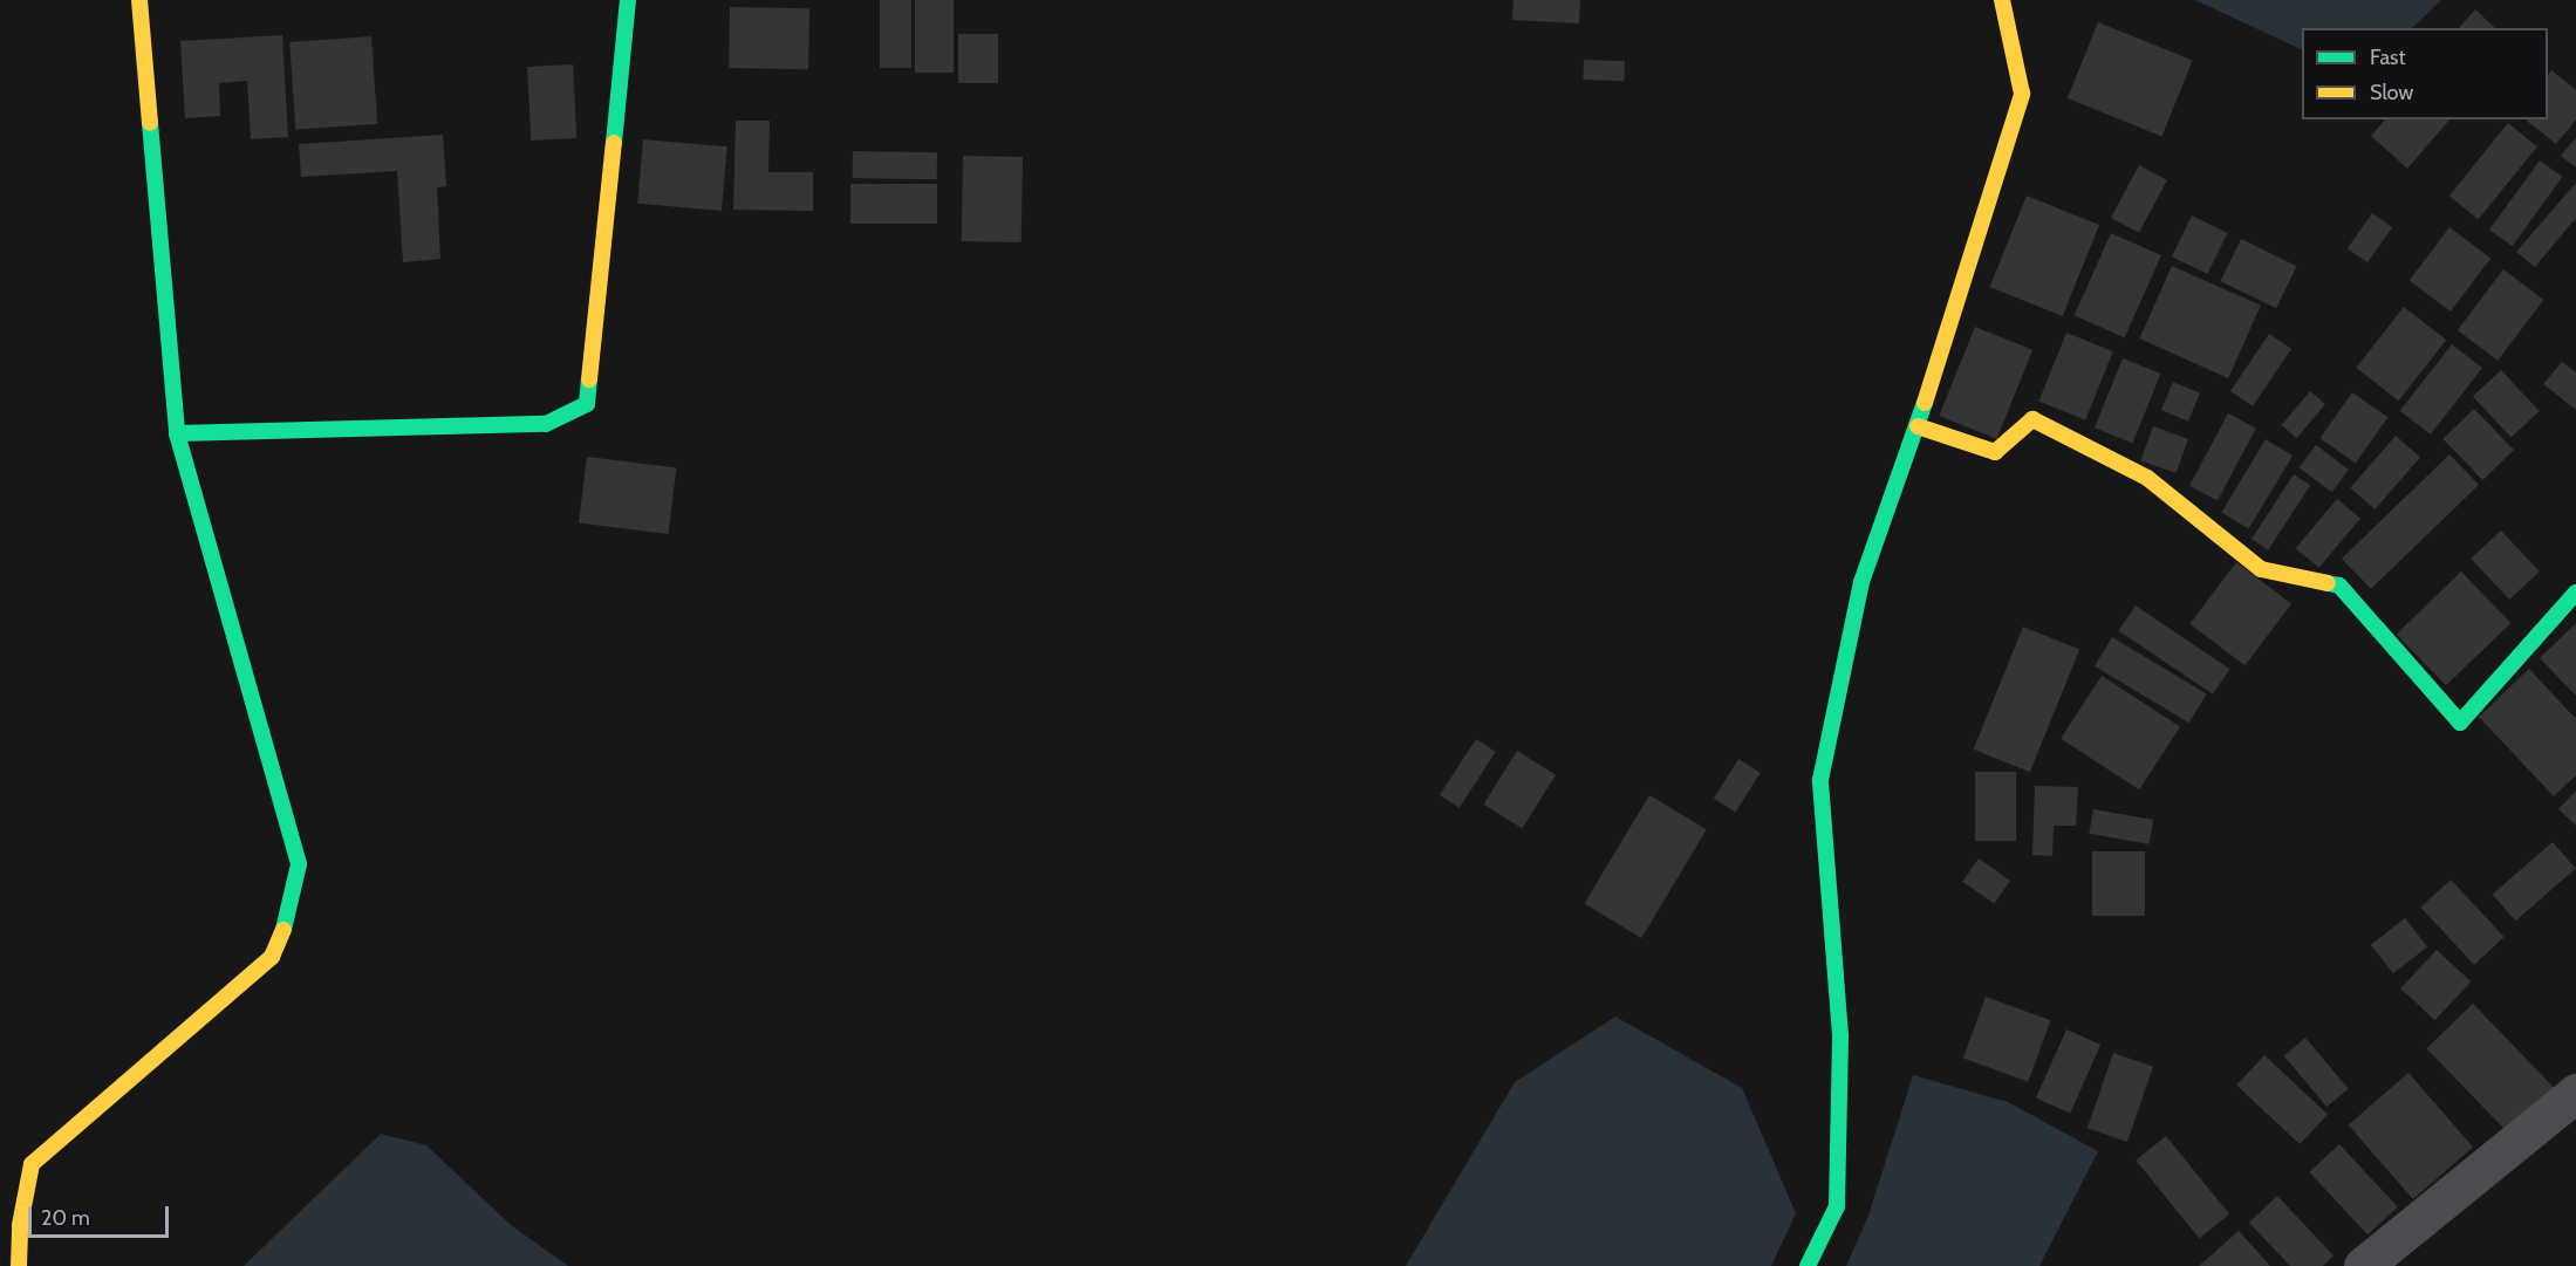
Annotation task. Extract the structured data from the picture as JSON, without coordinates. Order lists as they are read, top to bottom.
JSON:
{
  "legend": ["Fast", "Slow"],
  "scale_bar": "20 m"
}
